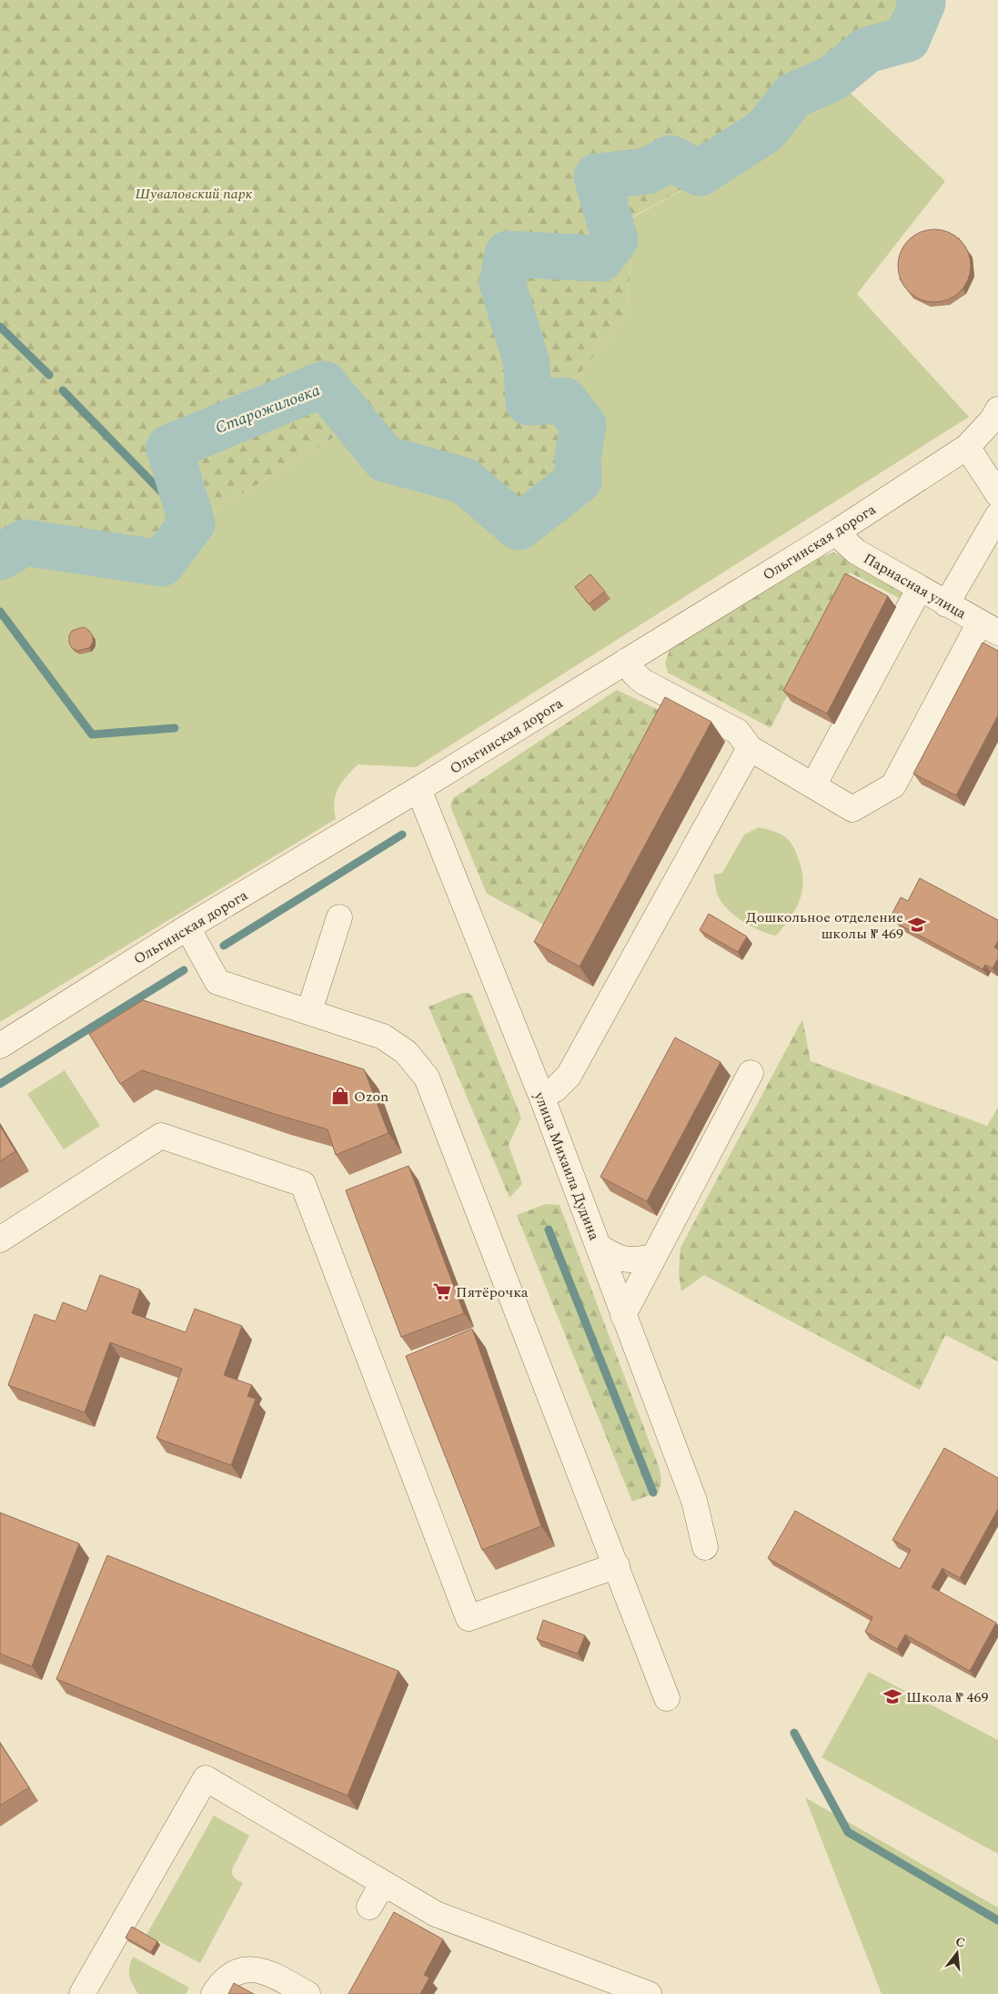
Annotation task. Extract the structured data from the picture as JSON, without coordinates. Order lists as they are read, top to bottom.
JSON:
{
  "streets": {
    "street": ["Ольгинская дорога", "Парнасная улица", "улица Михаила Дудина"]
  },
  "crossings": [
    ["Ольгинская дорога", "Парнасная улица"],
    ["Ольгинская дорога", "улица Михаила Дудина"]
  ],
  "water": ["Старожиловка"],
  "parks": ["Шуваловский парк"],
  "places": {
    "school or university": ["Дошкольное отделение школы № 469", "Школа № 469"],
    "shop": ["Ozon"],
    "supermarket": ["Пятёрочка"]
  },
  "north": "top"
}
